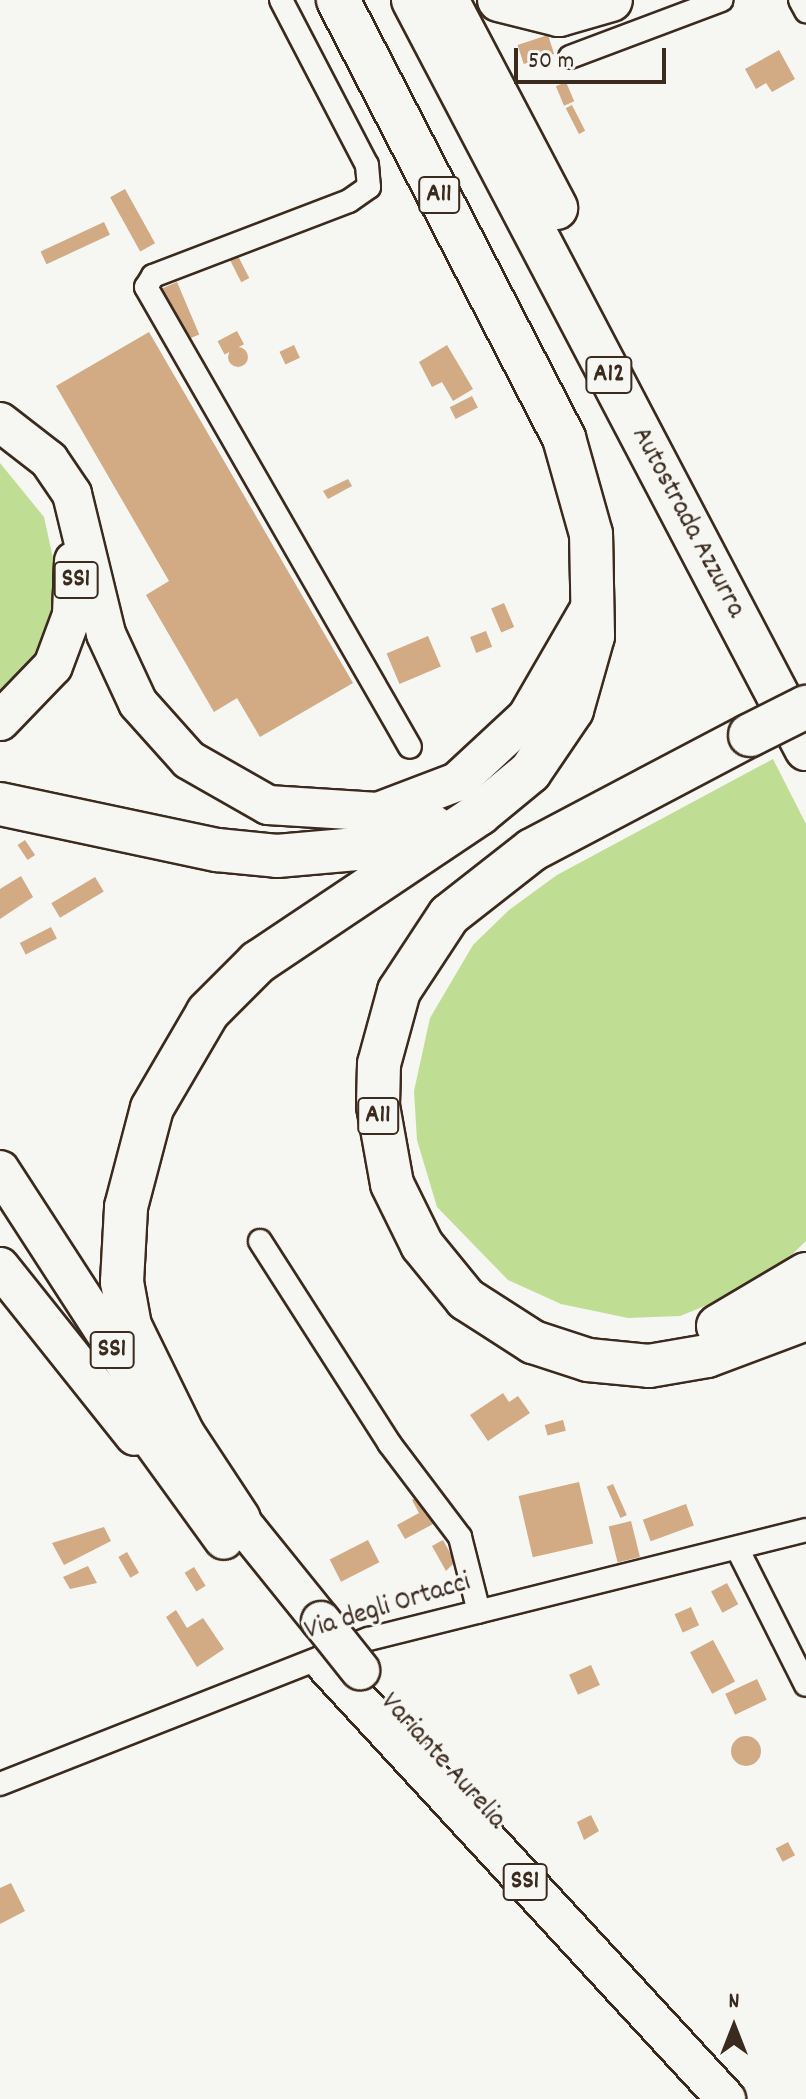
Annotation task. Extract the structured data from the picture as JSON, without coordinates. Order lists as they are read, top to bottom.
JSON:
{
  "streets": {
    "highway": [
      "A11",
      "A12",
      "Autostrada Azzurra",
      "SS1",
      "Variante Aurelia"
    ],
    "street": ["Via degli Ortacci"]
  },
  "crossings": [
    ["SS1", "Variante Aurelia"]
  ],
  "scale_bar": "50 m",
  "north": "top"
}
